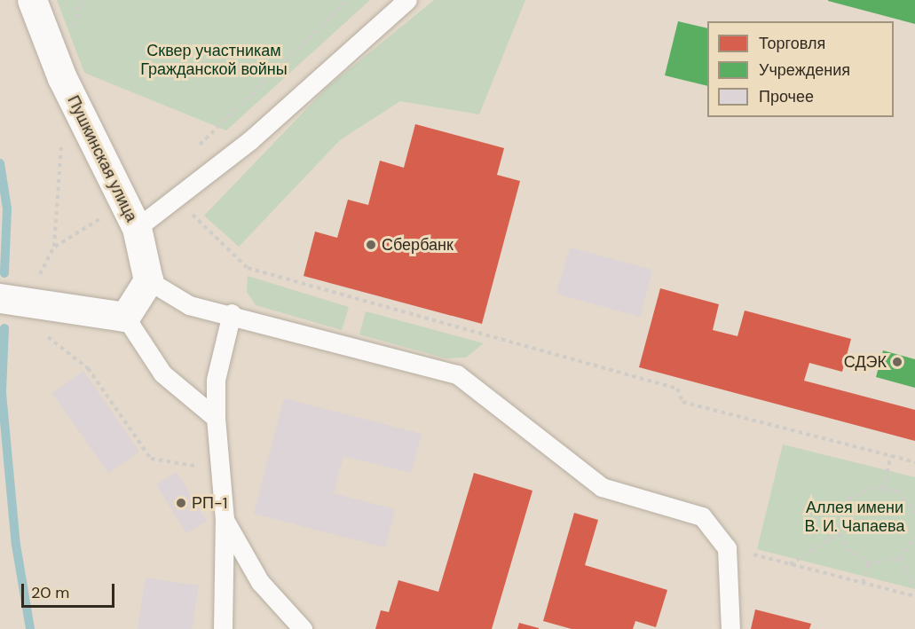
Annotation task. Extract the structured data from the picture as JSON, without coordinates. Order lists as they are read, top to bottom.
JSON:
{
  "streets": {
    "street": ["Пушкинская улица"]
  },
  "parks": ["Сквер участникам Гражданской войны", "Аллея имени В. И. Чапаева"],
  "places": ["Сбербанк", "СДЭК", "РП-1"],
  "legend": ["Торговля", "Учреждения", "Прочее"],
  "scale_bar": "20 m"
}
